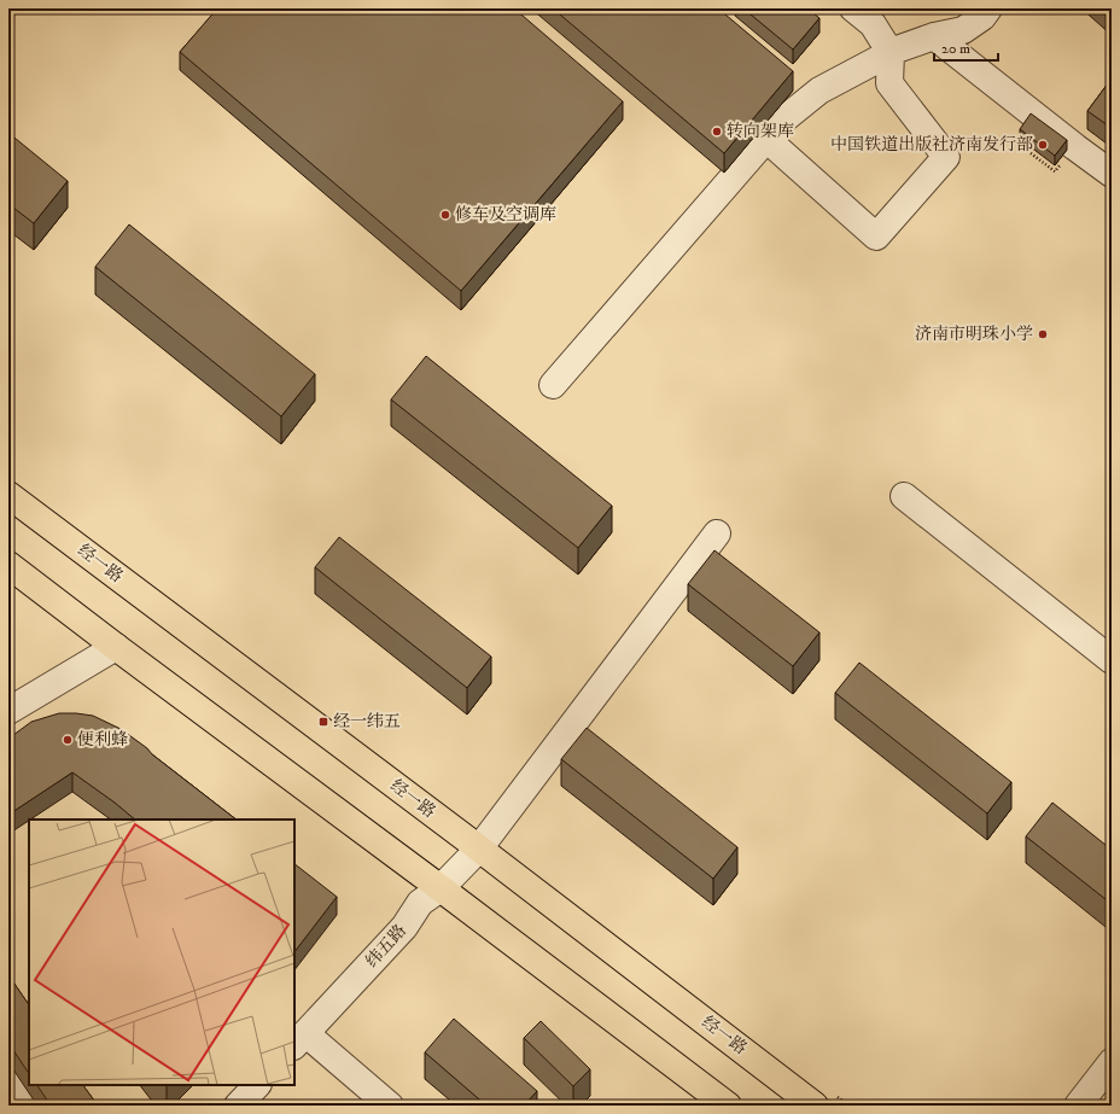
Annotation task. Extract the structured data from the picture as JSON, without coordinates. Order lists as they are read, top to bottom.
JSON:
{
  "streets": {
    "main road": ["经一路"],
    "street": ["纬五路"]
  },
  "crossings": [
    ["经一路", "纬五路"]
  ],
  "places": {
    "other": [
      "转向架库",
      "中国铁道出版社济南发行部",
      "修车及空调库",
      "济南市明珠小学",
      "便利蜂"
    ],
    "transit": ["经一纬五"]
  },
  "scale_bar": "20 m"
}
